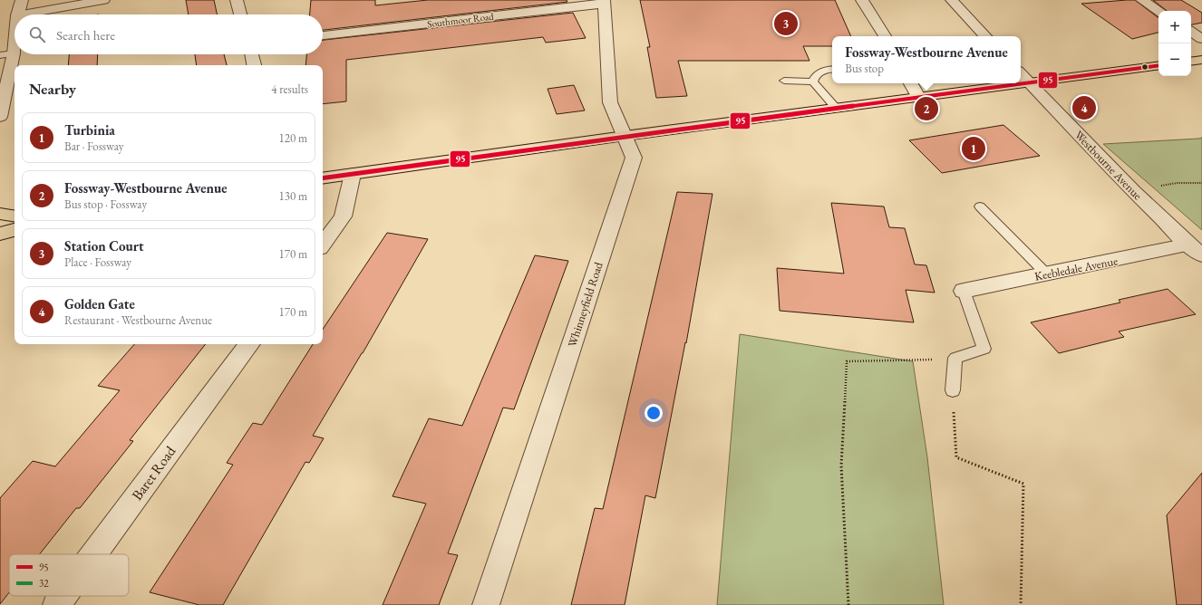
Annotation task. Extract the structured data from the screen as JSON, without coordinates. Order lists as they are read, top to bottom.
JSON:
{
  "streets": {
    "street": [
      "Southmoor Road",
      "Westbourne Avenue",
      "Keebledale Avenue",
      "Whinneyfield Road",
      "Baret Road"
    ]
  },
  "crossings": [
    ["Southmoor Road", "Whinneyfield Road"],
    ["Westbourne Avenue", "Keebledale Avenue"]
  ],
  "lines": ["transit line 95"],
  "legend": ["95", "32"],
  "page": {
    "pins": [
      "3",
      "4",
      "2",
      "1"
    ],
    "map_buttons": ["+", "−"],
    "search": "Search here",
    "popup": ["Fossway-Westbourne Avenue", "Bus stop"],
    "heading": ["Nearby", "4 results"],
    "list": [
      {
        "mark": "1",
        "name": "Turbinia",
        "note": "Bar · Fossway",
        "value": "120 m"
      },
      {
        "mark": "2",
        "name": "Fossway-Westbourne Avenue",
        "note": "Bus stop · Fossway",
        "value": "130 m"
      },
      {
        "mark": "3",
        "name": "Station Court",
        "note": "Place · Fossway",
        "value": "170 m"
      },
      {
        "mark": "4",
        "name": "Golden Gate",
        "note": "Restaurant · Westbourne Avenue",
        "value": "170 m"
      }
    ]
  }
}
